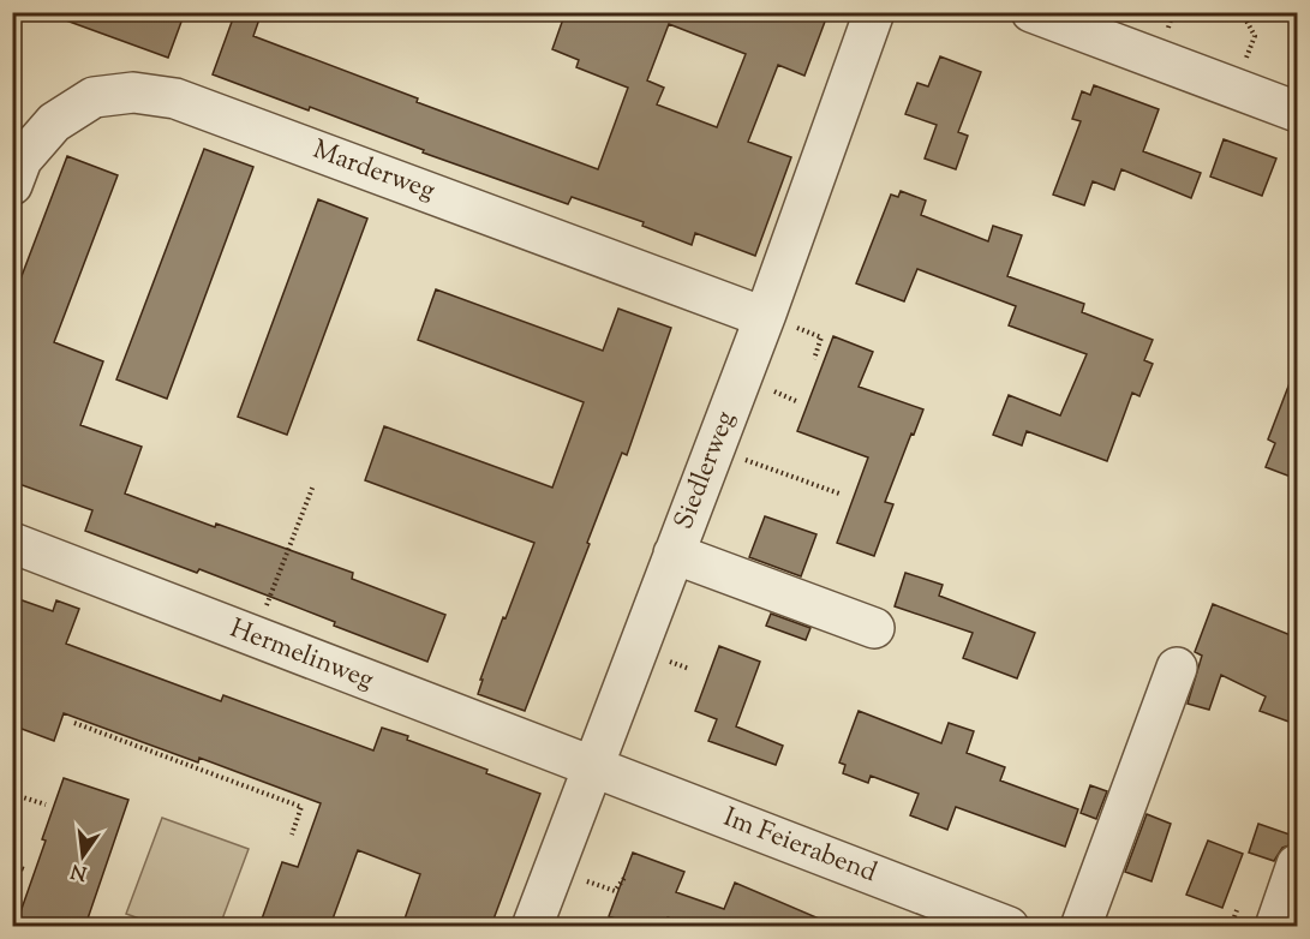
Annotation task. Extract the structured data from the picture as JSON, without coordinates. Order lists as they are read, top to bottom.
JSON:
{
  "streets": {
    "street": [
      "Marderweg",
      "Siedlerweg",
      "Hermelinweg",
      "Im Feierabend"
    ]
  },
  "crossings": [
    ["Marderweg", "Siedlerweg"],
    ["Siedlerweg", "Hermelinweg"],
    ["Siedlerweg", "Im Feierabend"],
    ["Hermelinweg", "Im Feierabend"]
  ],
  "north": "bottom"
}
